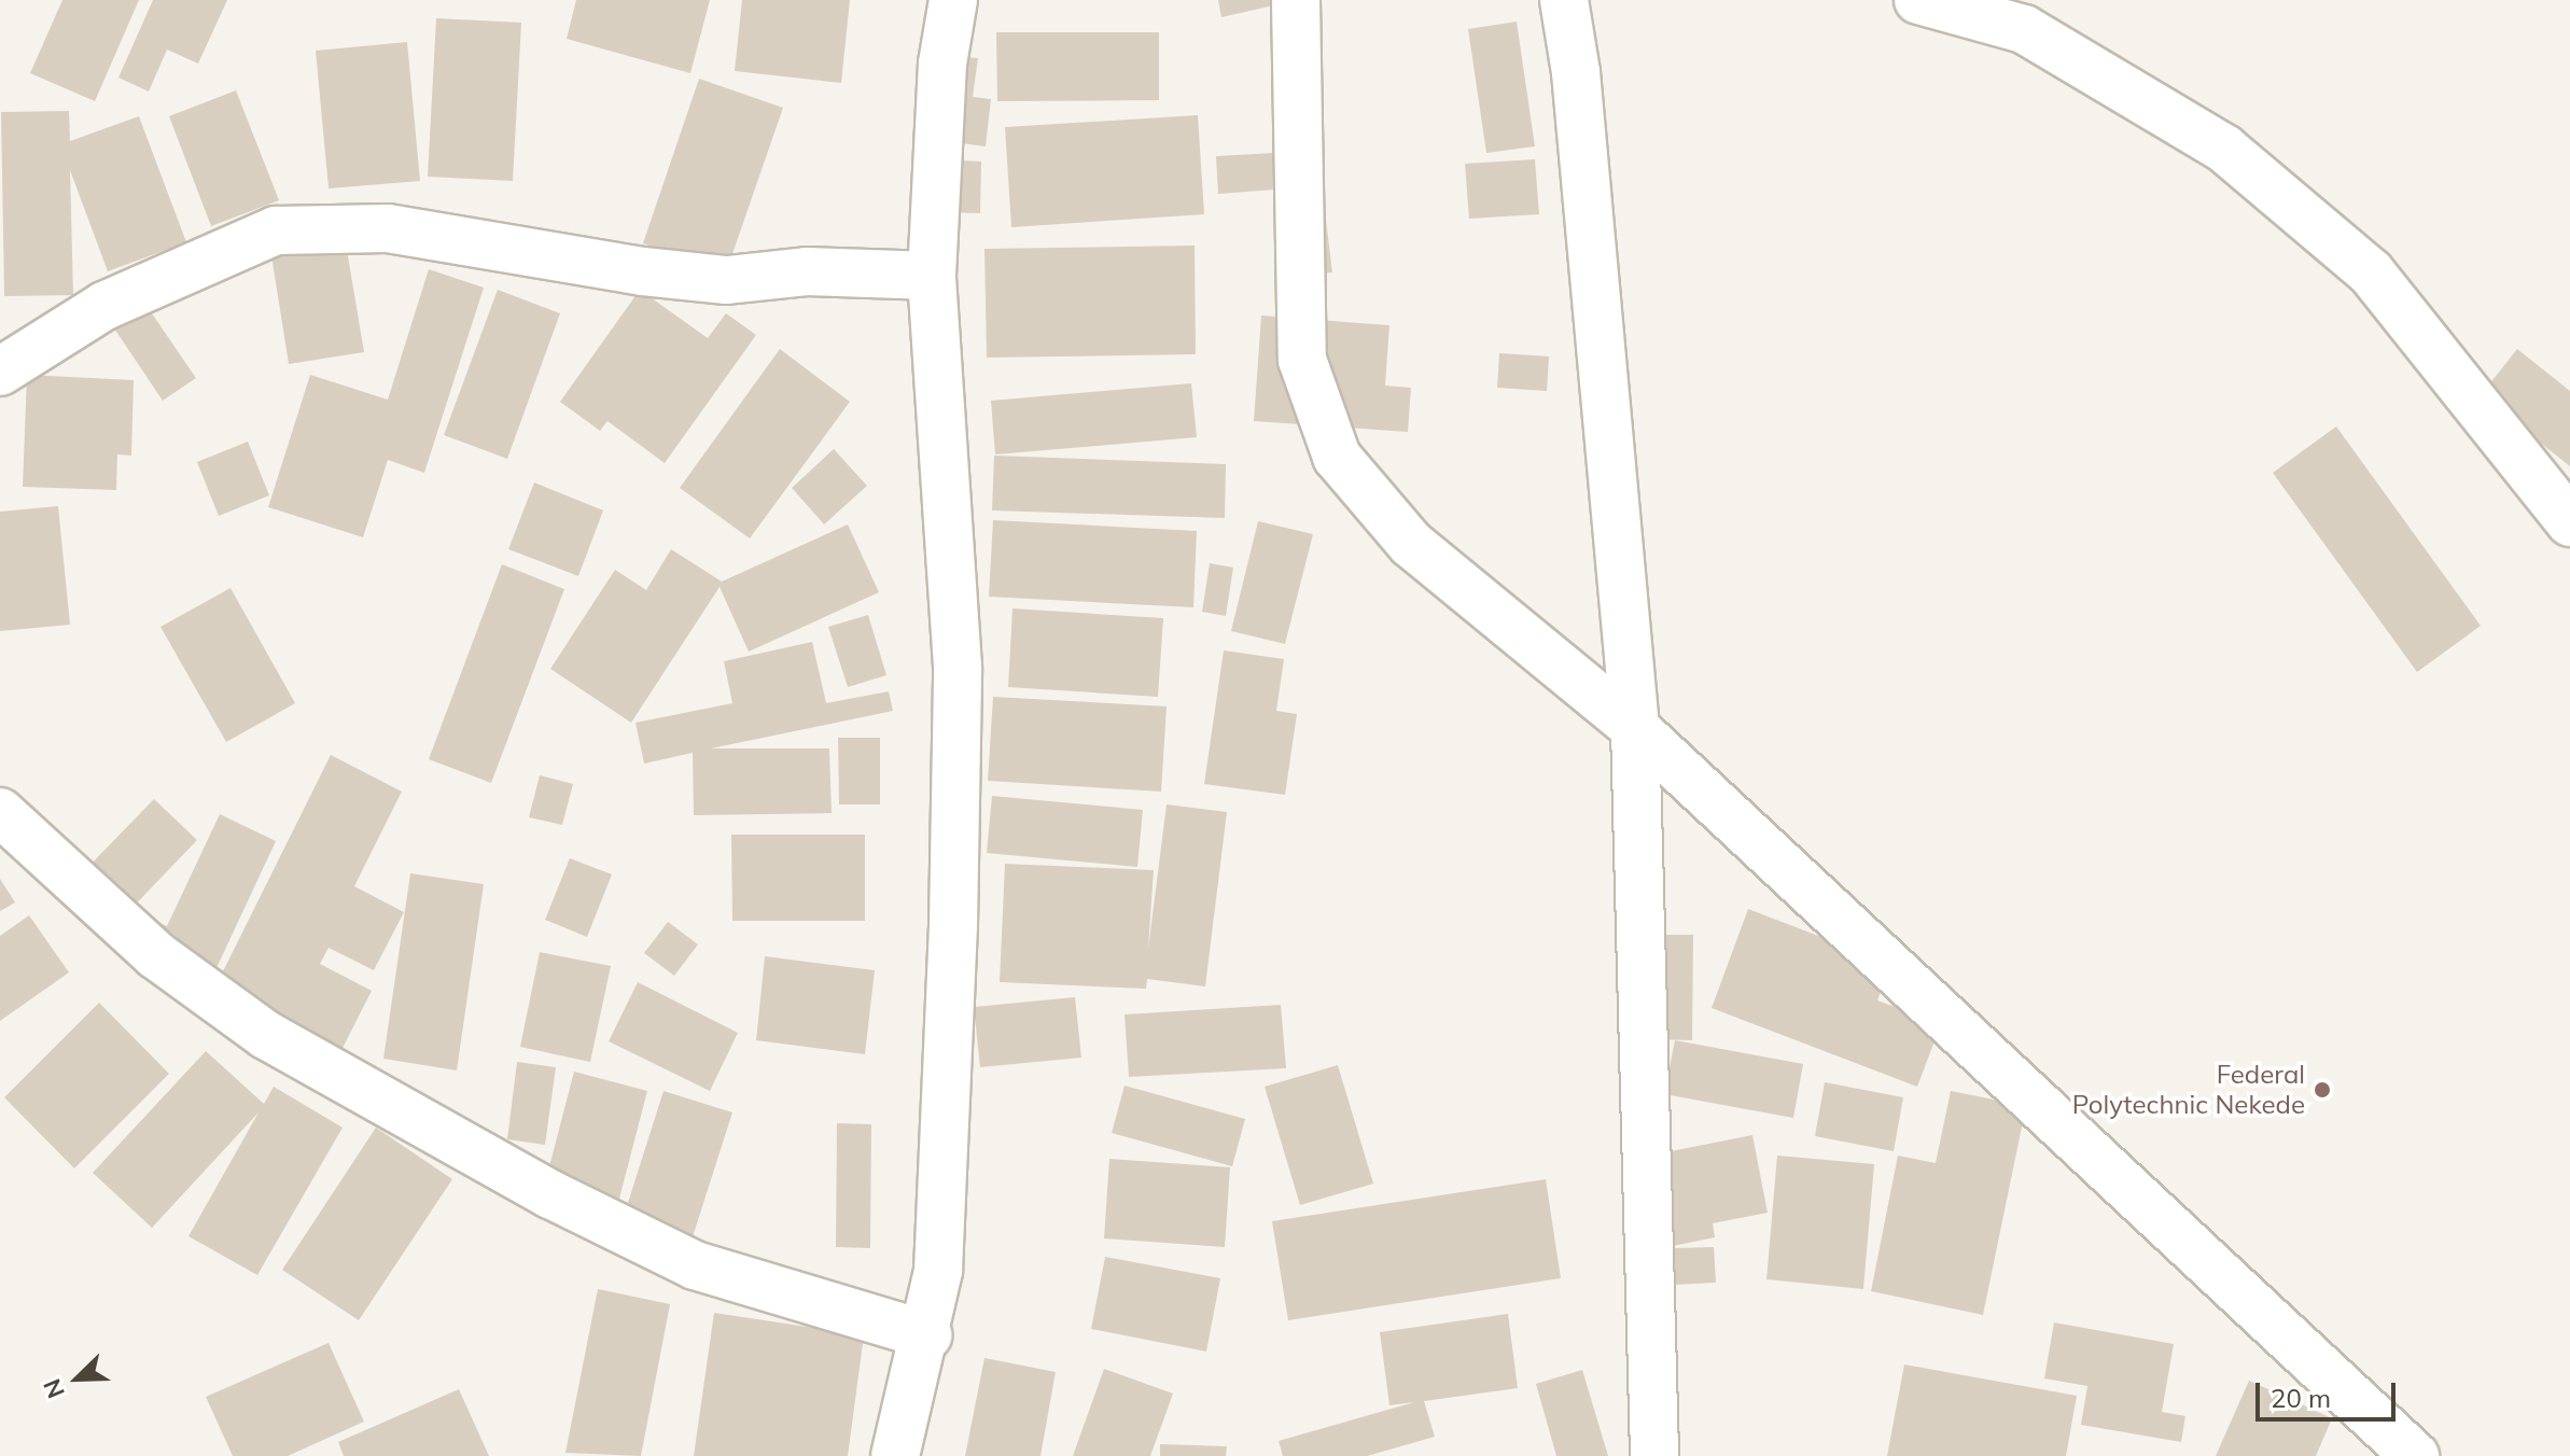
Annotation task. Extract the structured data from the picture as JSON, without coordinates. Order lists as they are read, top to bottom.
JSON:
{
  "places": ["Federal Polytechnic Nekede"],
  "scale_bar": "20 m",
  "north": "bottom left"
}
